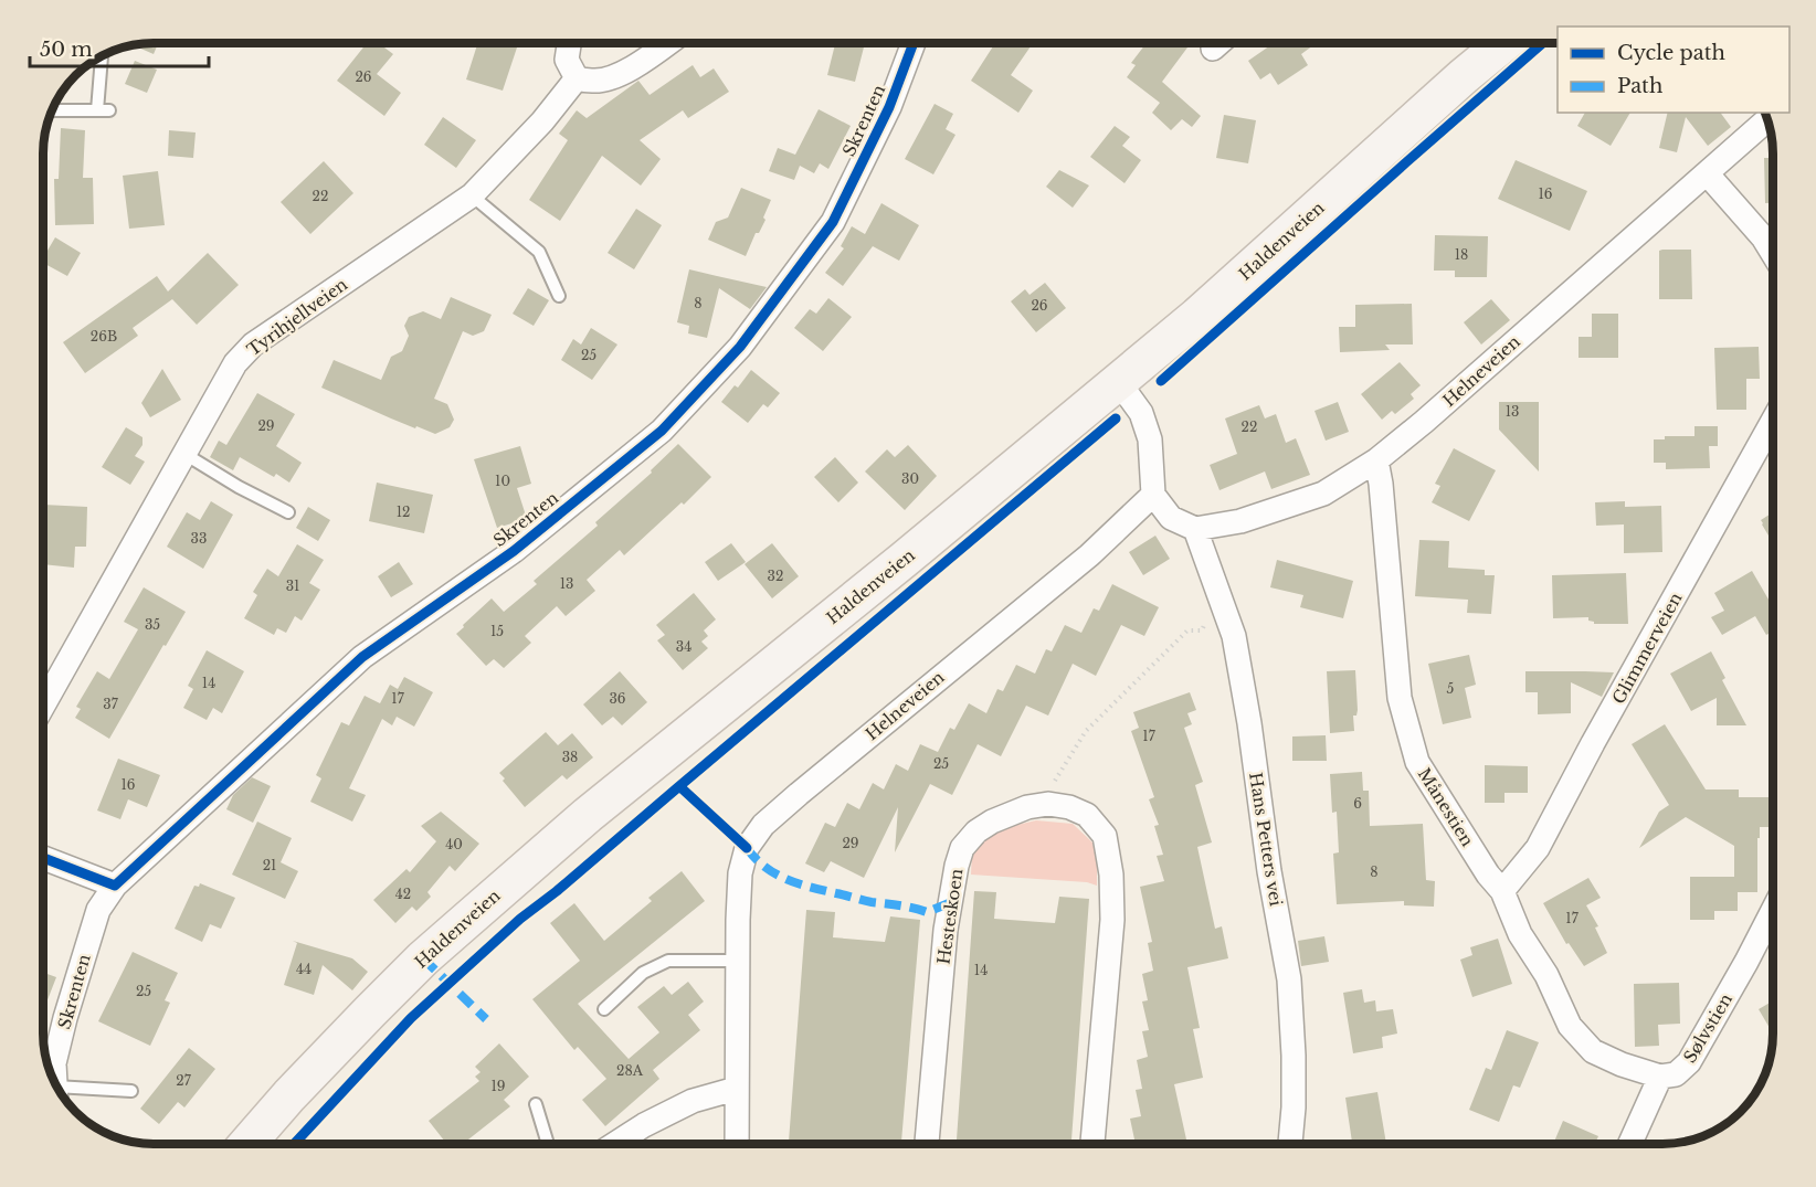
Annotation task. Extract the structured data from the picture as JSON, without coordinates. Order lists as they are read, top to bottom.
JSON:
{
  "streets": {
    "main road": ["Haldenveien"],
    "street": [
      "Skrenten",
      "Tyrihjellveien",
      "Helneveien",
      "Glimmerveien",
      "Månestien",
      "Hans Petters vei",
      "Hesteskoen",
      "Sølvstien"
    ]
  },
  "crossings": [
    ["Helneveien", "Månestien"],
    ["Helneveien", "Hans Petters vei"],
    ["Glimmerveien", "Månestien"],
    ["Månestien", "Sølvstien"]
  ],
  "house_numbers": [
    "26",
    "16",
    "22",
    "18",
    "8",
    "26",
    "26B",
    "25",
    "13",
    "29",
    "22",
    "30",
    "10",
    "12",
    "33",
    "32",
    "13",
    "31",
    "35",
    "15",
    "34",
    "14",
    "5",
    "17",
    "36",
    "37",
    "17",
    "38",
    "25",
    "16",
    "6",
    "29",
    "40",
    "21",
    "8",
    "42",
    "17",
    "44",
    "14",
    "25",
    "28A",
    "27",
    "19"
  ],
  "legend": ["Cycle path", "Path"],
  "scale_bar": "50 m"
}
